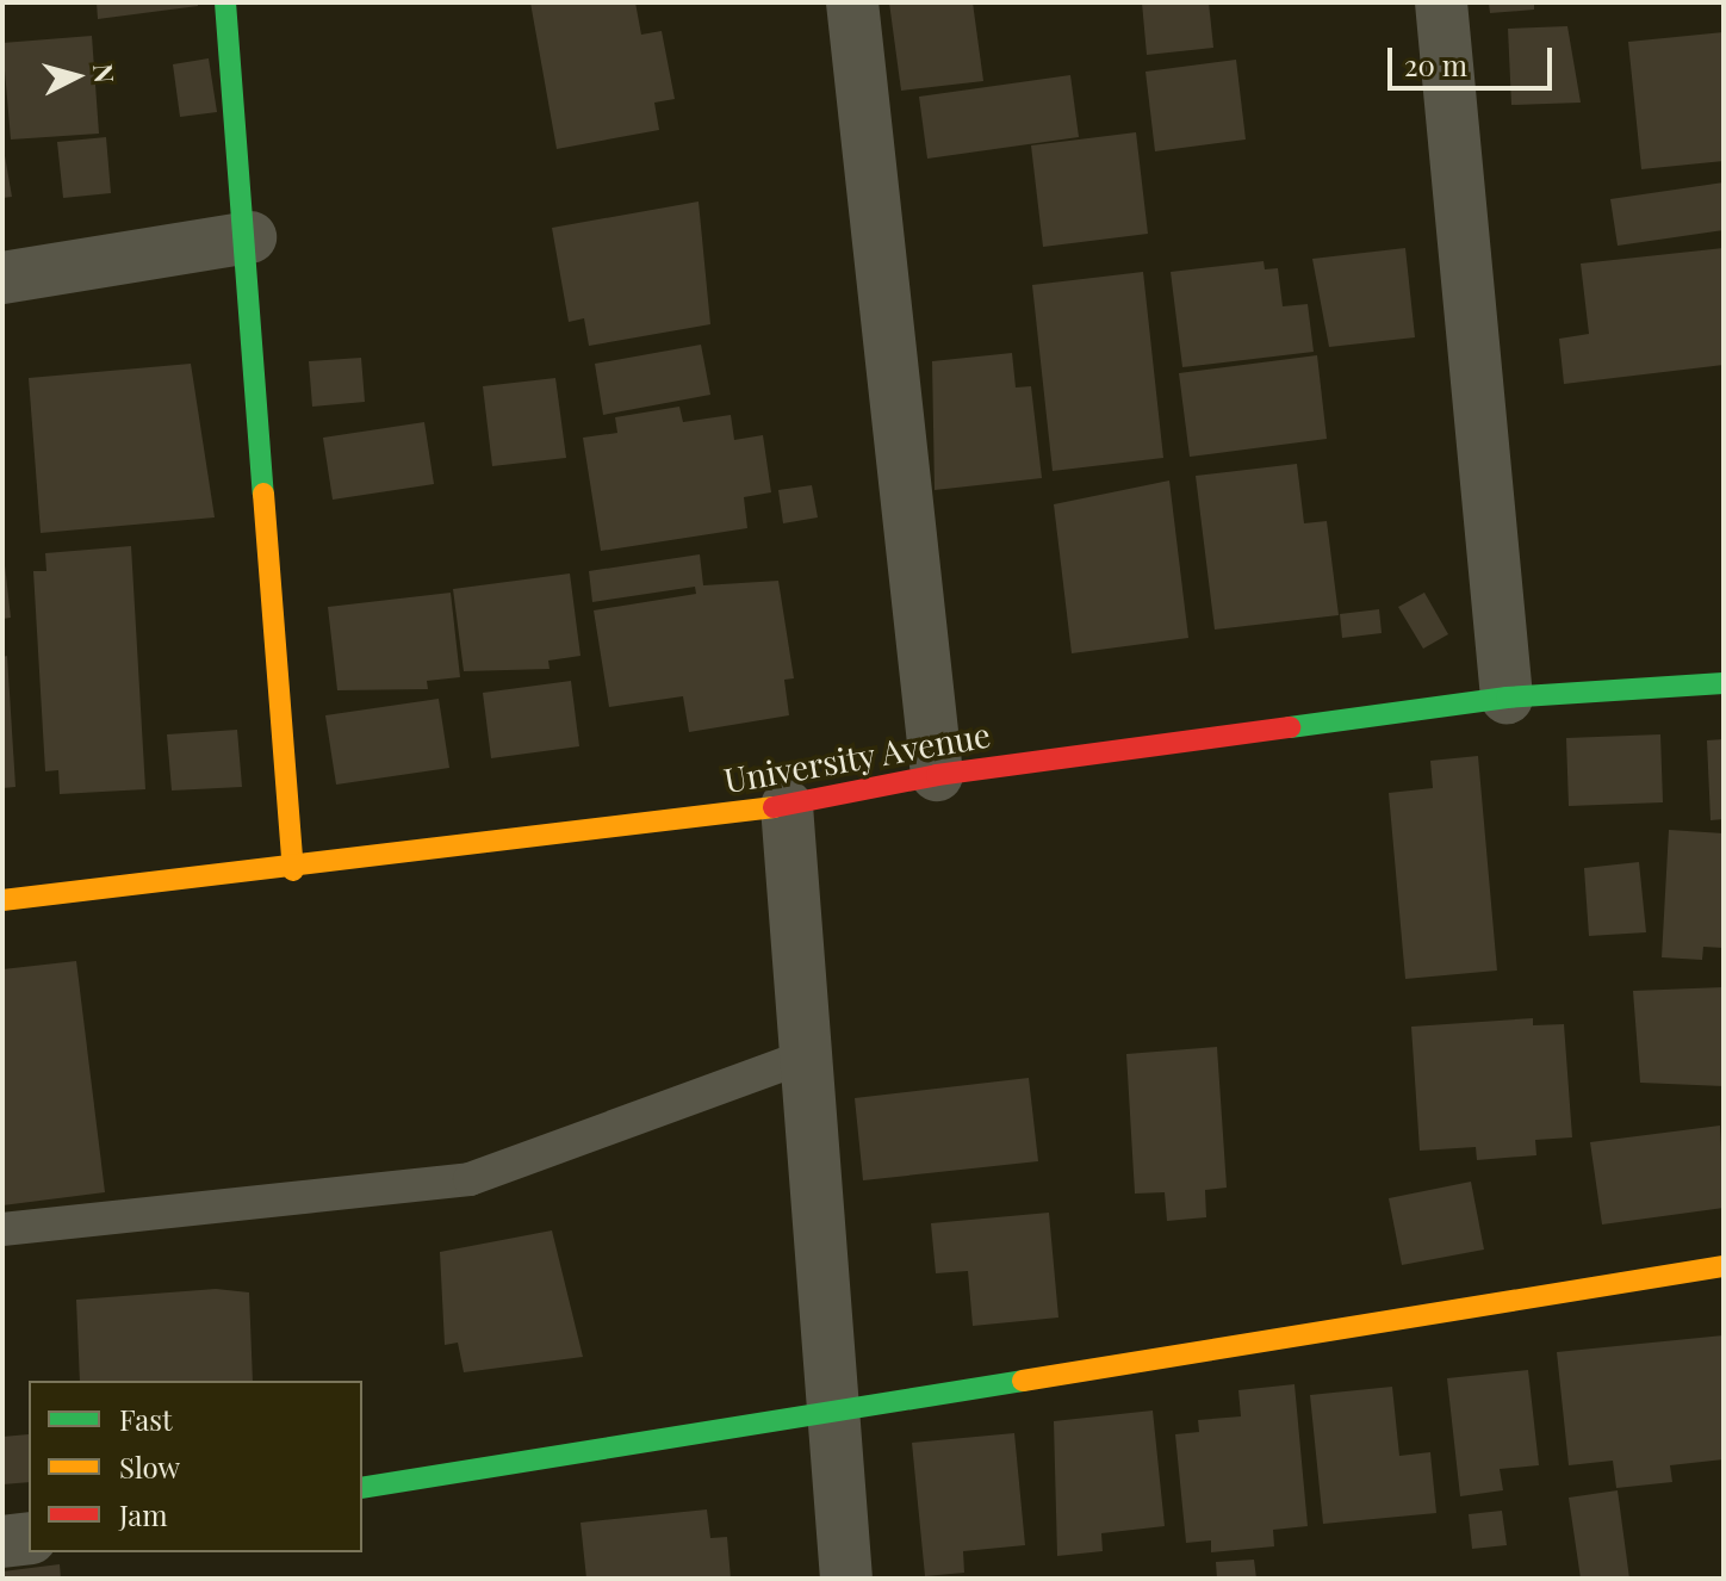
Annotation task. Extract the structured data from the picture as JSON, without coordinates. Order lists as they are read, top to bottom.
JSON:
{
  "streets": {
    "street": ["University Avenue"]
  },
  "legend": ["Fast", "Slow", "Jam"],
  "scale_bar": "20 m",
  "north": "right"
}
